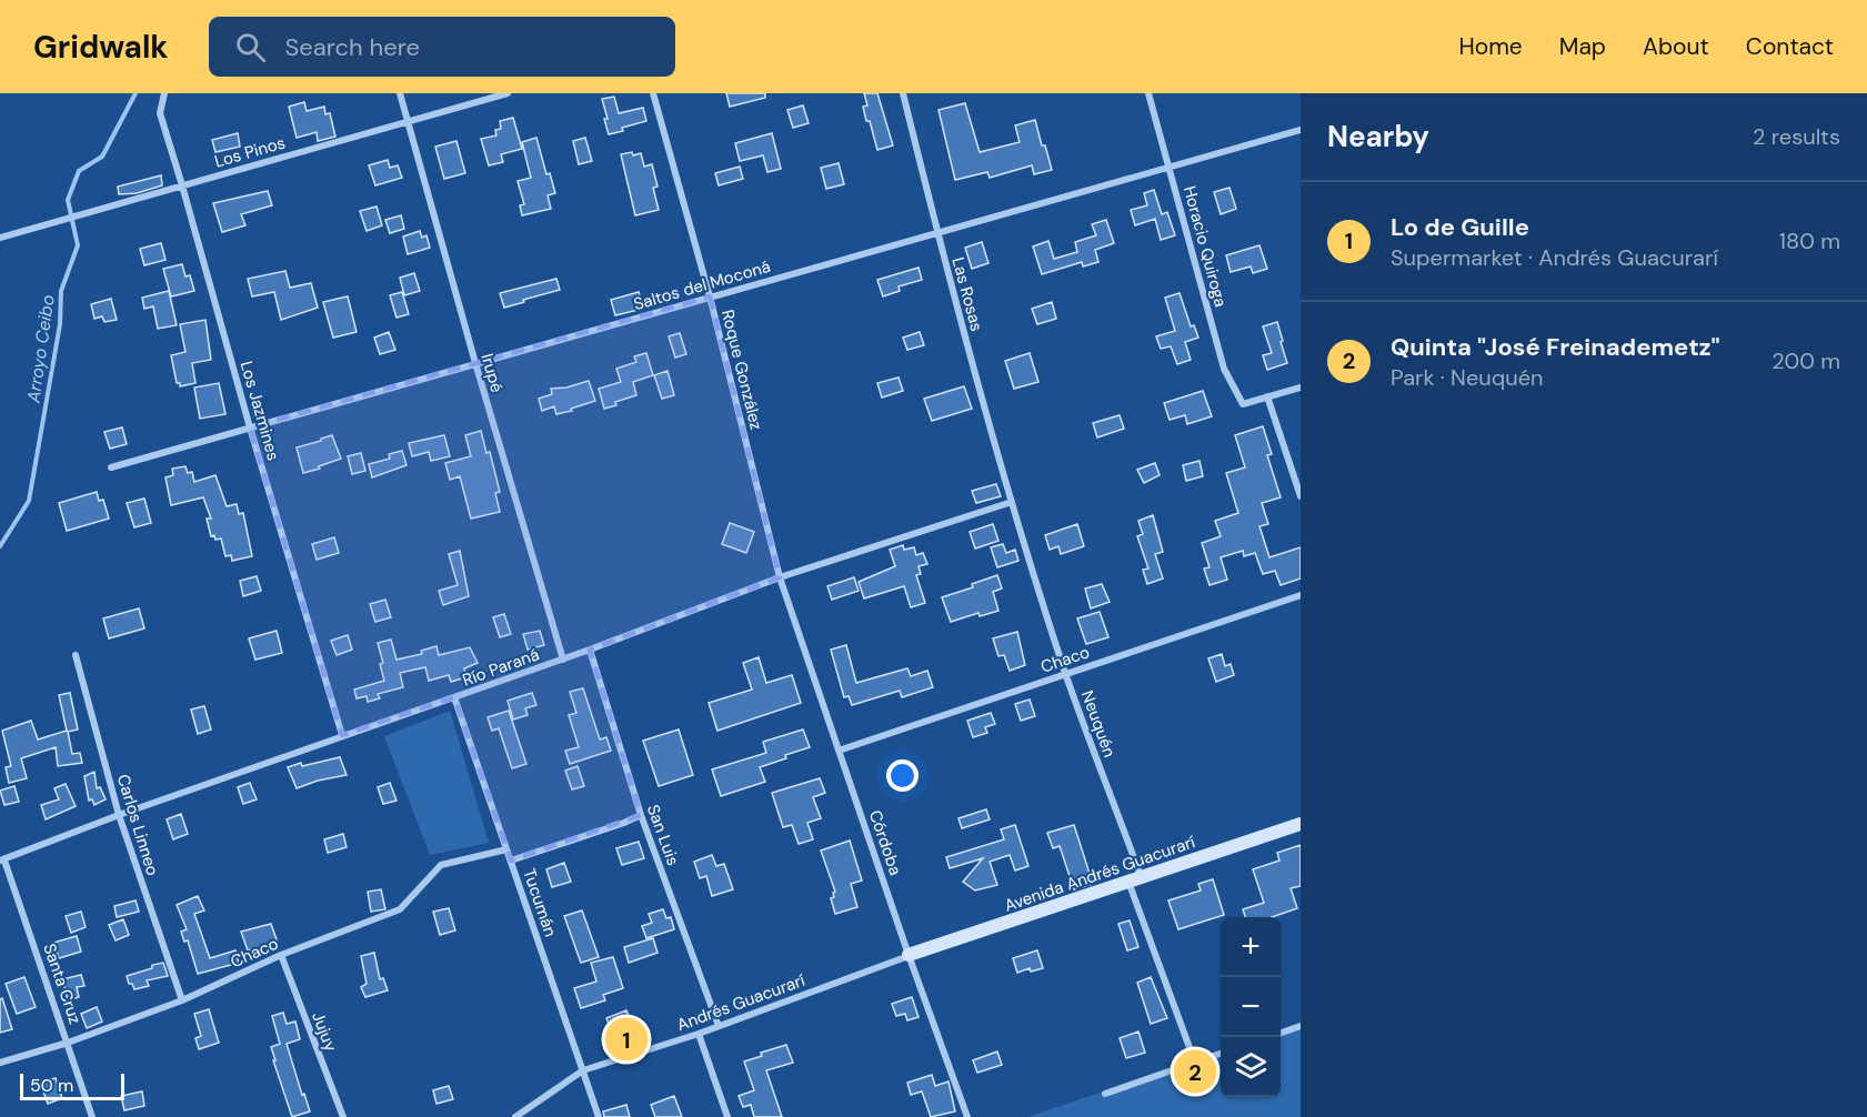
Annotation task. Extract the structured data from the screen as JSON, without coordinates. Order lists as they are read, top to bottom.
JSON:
{
  "streets": {
    "street": [
      "Los Pinos",
      "Horacio Quiroga",
      "Saltos del Moconá",
      "Las Rosas",
      "Roque González",
      "Irupé",
      "Los Jazmines",
      "Chaco",
      "Río Paraná",
      "Neuquén",
      "Carlos Linneo",
      "San Luis",
      "Córdoba",
      "Avenida Andrés Guacurarí",
      "Tucumán",
      "Santa Cruz",
      "Andrés Guacurarí",
      "Jujuy"
    ]
  },
  "crossings": [
    ["Los Pinos", "Irupé"],
    ["Los Pinos", "Los Jazmines"],
    ["Horacio Quiroga", "Saltos del Moconá"],
    ["Saltos del Moconá", "Las Rosas"],
    ["Saltos del Moconá", "Roque González"],
    ["Saltos del Moconá", "Irupé"],
    ["Saltos del Moconá", "Los Jazmines"],
    ["Las Rosas", "Río Paraná"],
    ["Las Rosas", "Neuquén"],
    ["Roque González", "Río Paraná"],
    ["Roque González", "Córdoba"],
    ["Irupé", "Río Paraná"],
    ["Los Jazmines", "Río Paraná"],
    ["Chaco", "Neuquén"],
    ["Chaco", "Carlos Linneo"],
    ["Chaco", "Córdoba"],
    ["Chaco", "Tucumán"],
    ["Chaco", "Santa Cruz"],
    ["Chaco", "Jujuy"],
    ["Río Paraná", "Neuquén"],
    ["Río Paraná", "Carlos Linneo"],
    ["Río Paraná", "San Luis"],
    ["Río Paraná", "Córdoba"],
    ["Río Paraná", "Tucumán"],
    ["Río Paraná", "Santa Cruz"],
    ["Neuquén", "Avenida Andrés Guacurarí"],
    ["San Luis", "Andrés Guacurarí"],
    ["Córdoba", "Avenida Andrés Guacurarí"],
    ["Córdoba", "Andrés Guacurarí"],
    ["Avenida Andrés Guacurarí", "Andrés Guacurarí"],
    ["Tucumán", "Andrés Guacurarí"]
  ],
  "water": ["Arroyo Ceibo"],
  "scale_bar": "50 m",
  "page": {
    "header": "Gridwalk",
    "search": "Search here",
    "nav": [
      "Home",
      "Map",
      "About",
      "Contact"
    ],
    "heading": ["Nearby", "2 results"],
    "list": [
      {
        "mark": "1",
        "name": "Lo de Guille",
        "note": "Supermarket · Andrés Guacurarí",
        "value": "180 m"
      },
      {
        "mark": "2",
        "name": "Quinta \"José Freinademetz\"",
        "note": "Park · Neuquén",
        "value": "200 m"
      }
    ],
    "map_buttons": ["+", "−"],
    "pins": ["1", "2"],
    "scale": "50 m"
  }
}
